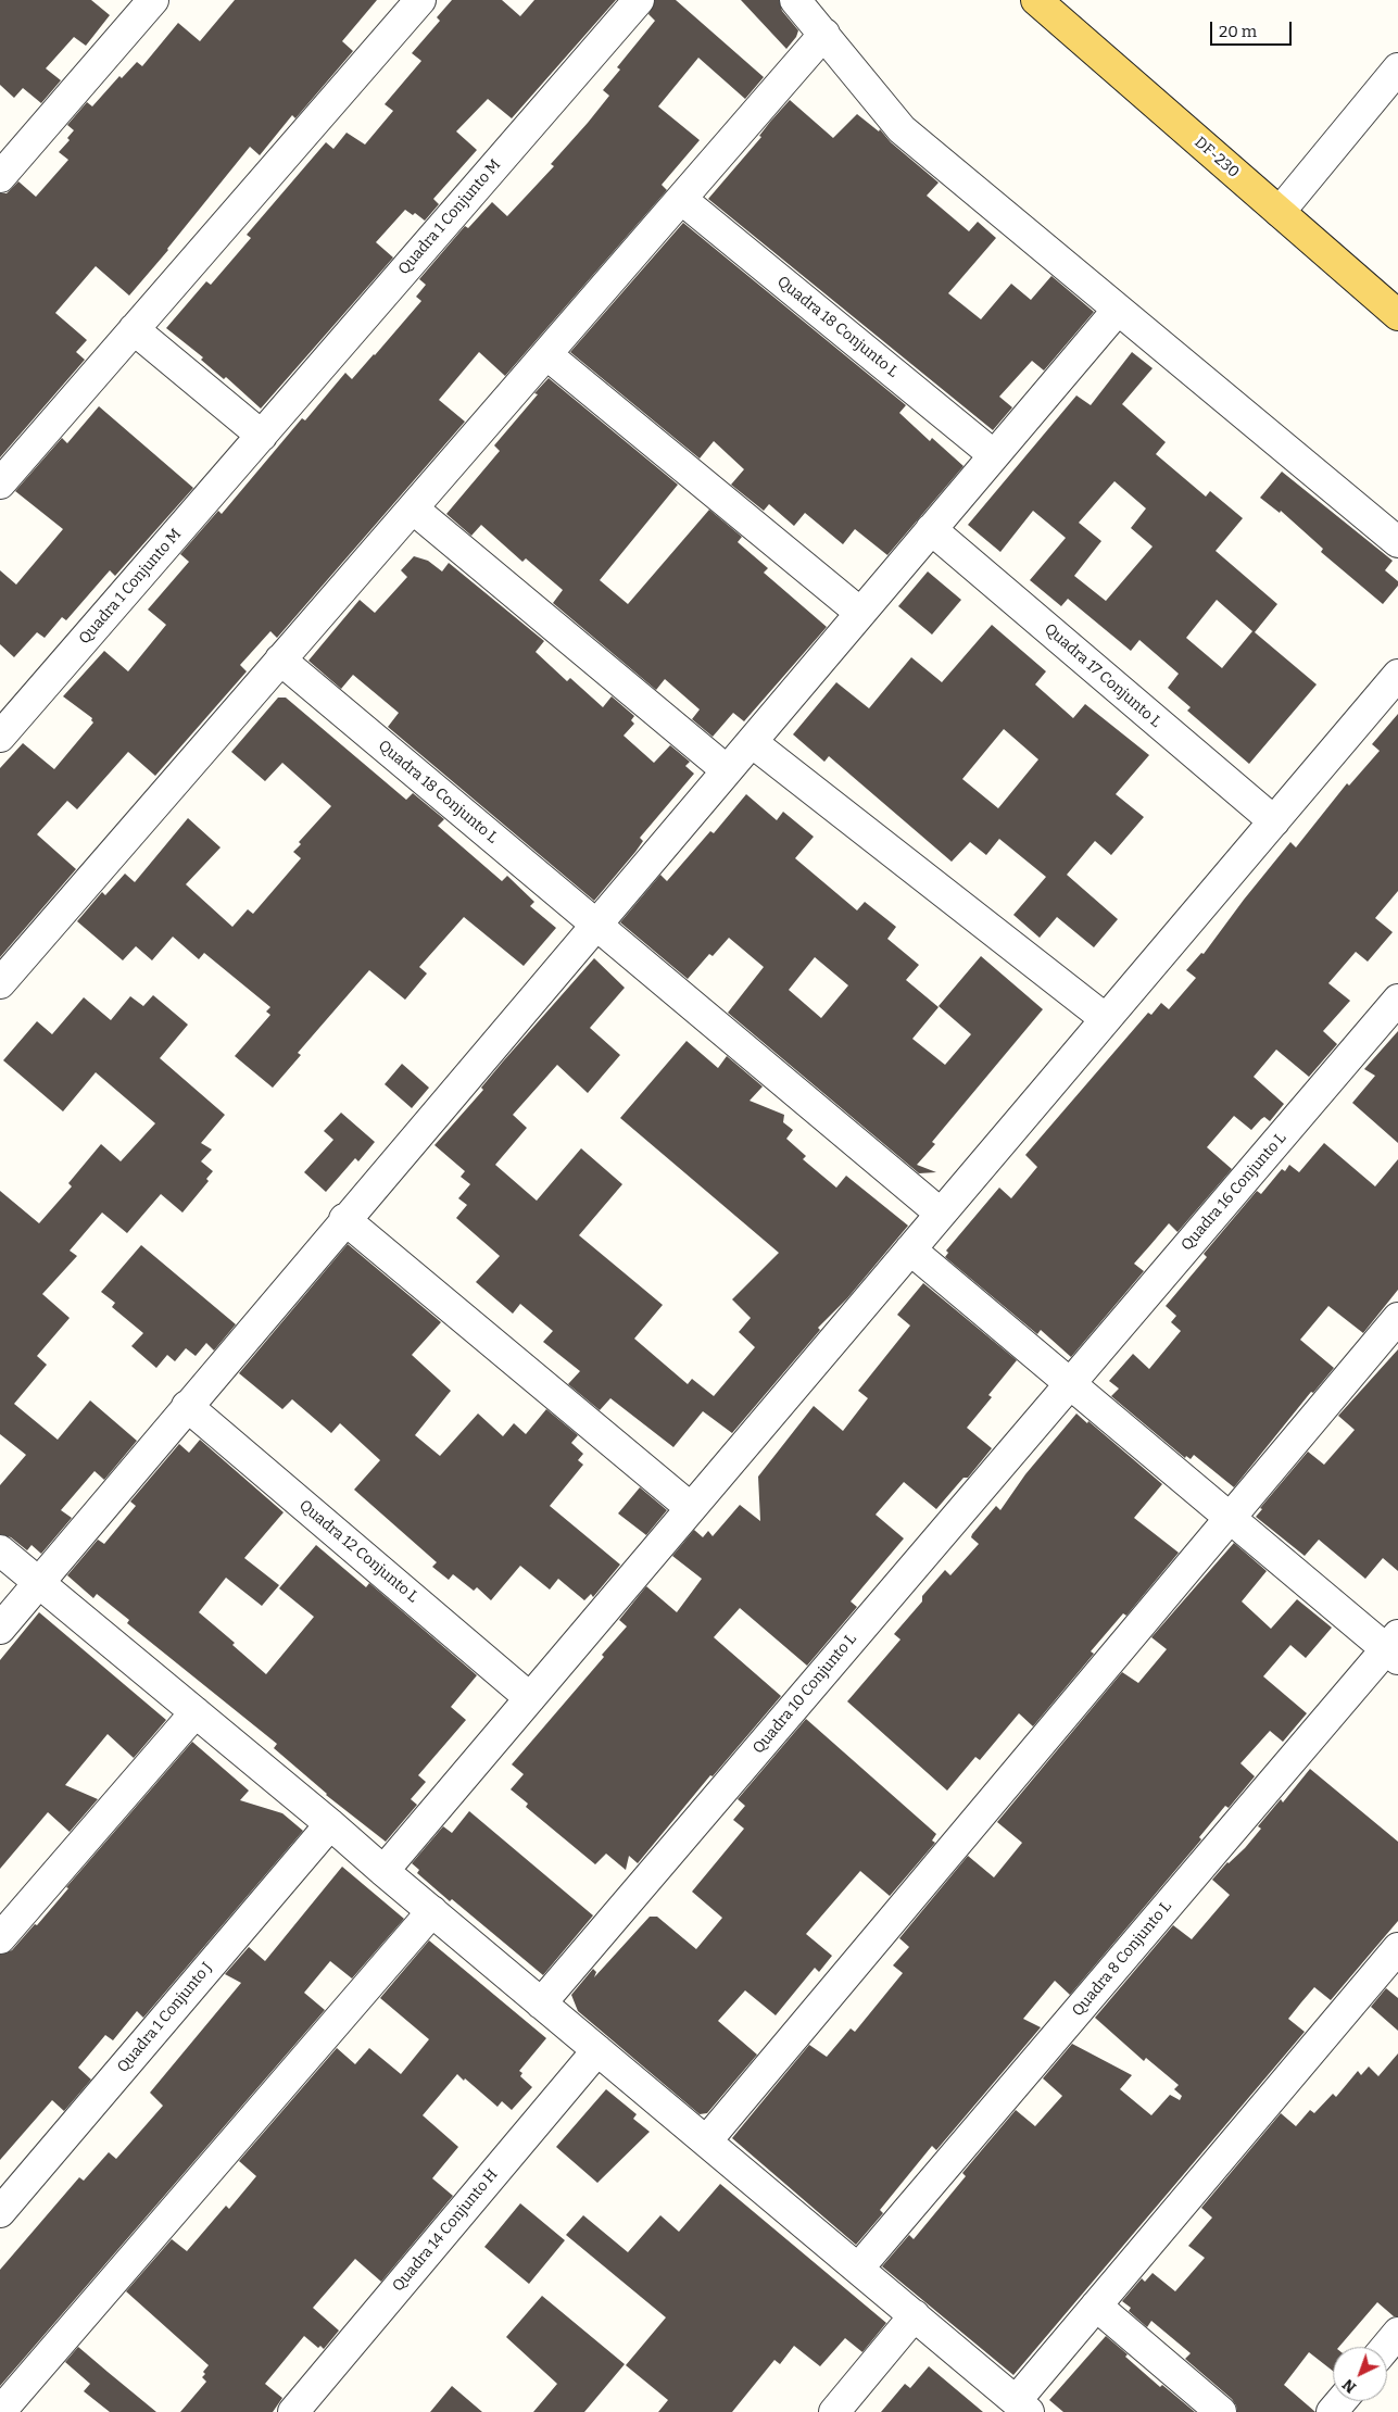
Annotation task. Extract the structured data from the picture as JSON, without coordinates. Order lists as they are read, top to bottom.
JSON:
{
  "streets": {
    "main road": ["DF-230"],
    "street": [
      "Quadra 1 Conjunto M",
      "Quadra 18 Conjunto L",
      "Quadra 17 Conjunto L",
      "Quadra 16 Conjunto L",
      "Quadra 12 Conjunto L",
      "Quadra 10 Conjunto L",
      "Quadra 8 Conjunto L",
      "Quadra 1 Conjunto J",
      "Quadra 14 Conjunto H"
    ]
  },
  "crossings": [
    ["Quadra 16 Conjunto L", "Quadra 10 Conjunto L"]
  ],
  "scale_bar": "20 m",
  "north": "bottom left"
}
